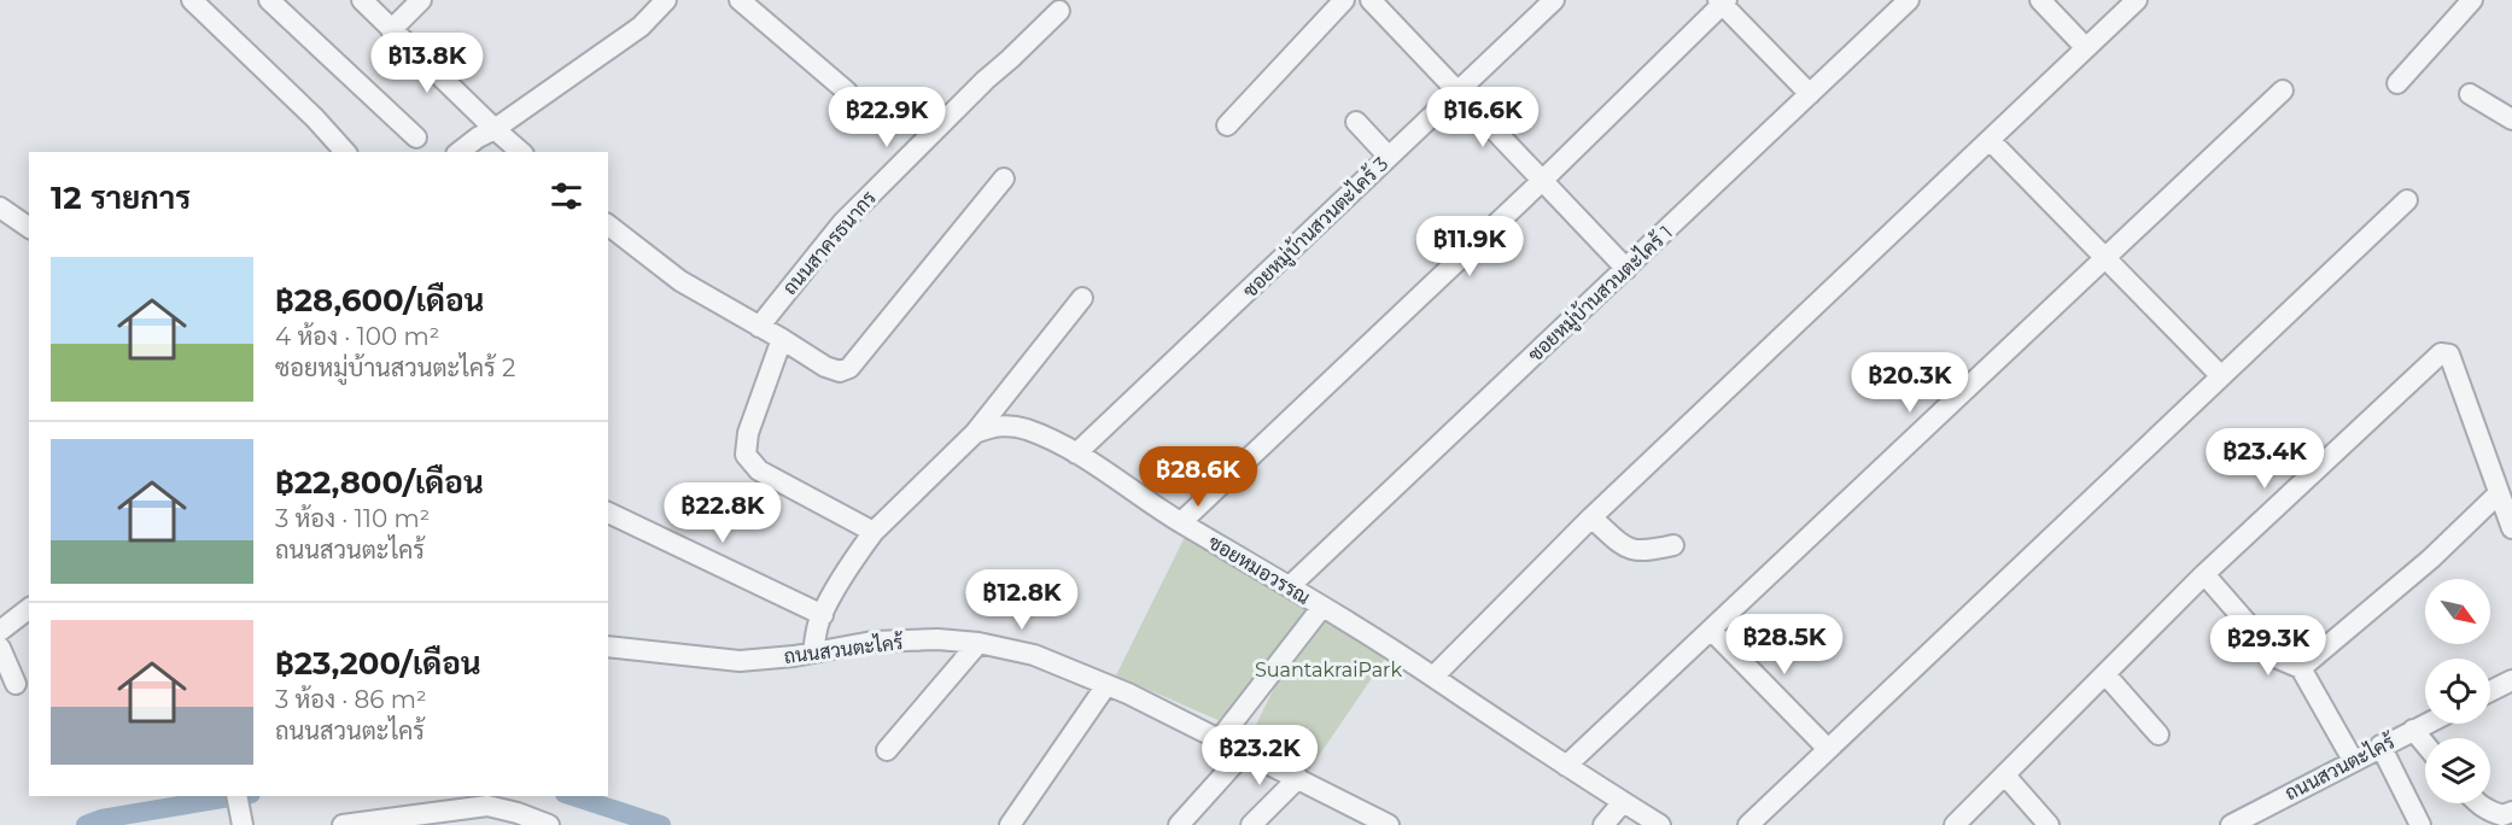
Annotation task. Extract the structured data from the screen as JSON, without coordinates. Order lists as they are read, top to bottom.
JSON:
{
  "streets": {
    "street": [
      "ซอยหมู่บ้านสวนตะไคร้ 3",
      "ถนนสาครธนากร",
      "ซอยหมู่บ้านสวนตะไคร้ 1",
      "ซอยหมอวรรณ",
      "ถนนสวนตะไคร้"
    ]
  },
  "crossings": [
    ["ซอยหมู่บ้านสวนตะไคร้ 3", "ซอยหมอวรรณ"],
    ["ซอยหมู่บ้านสวนตะไคร้ 1", "ซอยหมอวรรณ"]
  ],
  "parks": ["SuantakraiPark"],
  "north": "bottom right",
  "page": {
    "price": [
      "฿13.8K",
      "฿22.9K",
      "฿16.6K",
      "฿11.9K",
      "฿20.3K",
      "฿23.4K",
      "฿28.6K",
      "฿22.8K",
      "฿12.8K",
      "฿28.5K",
      "฿29.3K",
      "฿23.2K"
    ],
    "heading": "12 รายการ",
    "list": [
      {
        "name": "฿28,600/เดือน",
        "note": "4 ห้อง · 100 m² · ซอยหมู่บ้านสวนตะไคร้ 2"
      },
      {
        "name": "฿22,800/เดือน",
        "note": "3 ห้อง · 110 m² · ถนนสวนตะไคร้"
      },
      {
        "name": "฿23,200/เดือน",
        "note": "3 ห้อง · 86 m² · ถนนสวนตะไคร้"
      }
    ]
  }
}
